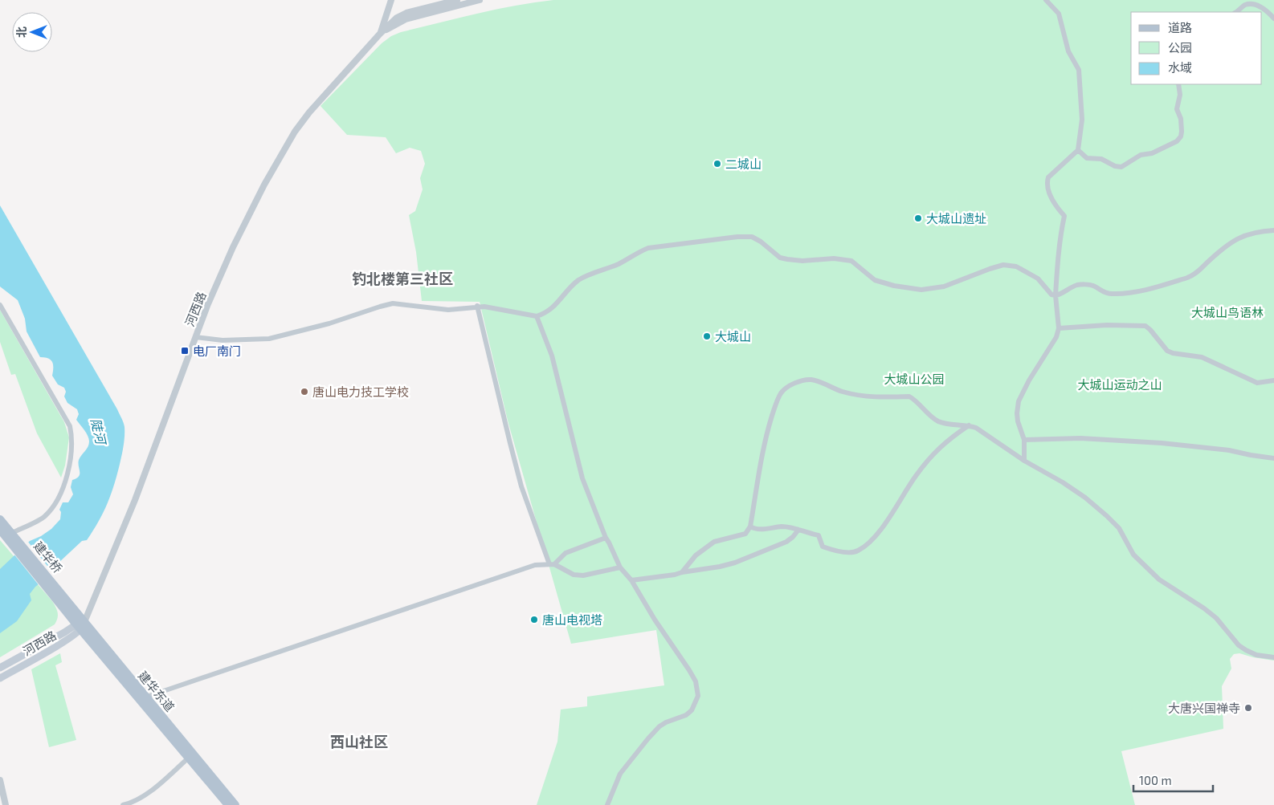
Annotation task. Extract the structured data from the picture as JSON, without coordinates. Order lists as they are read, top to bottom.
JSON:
{
  "streets": {
    "main road": ["河西路", "建华桥", "建华东道"]
  },
  "crossings": [
    ["河西路", "建华东道"],
    ["建华桥", "建华东道"]
  ],
  "districts": ["钓北楼第三社区", "西山社区"],
  "water": ["陡河"],
  "parks": ["大城山鸟语林", "大城山公园", "大城山运动之山"],
  "places": {
    "other": [
      "二城山",
      "大城山遗址",
      "大城山",
      "唐山电力技工学校",
      "唐山电视塔",
      "大唐兴国禅寺"
    ],
    "transit": ["电厂南门"]
  },
  "legend": ["道路", "公园", "水域"],
  "scale_bar": "100 m",
  "north": "left"
}
